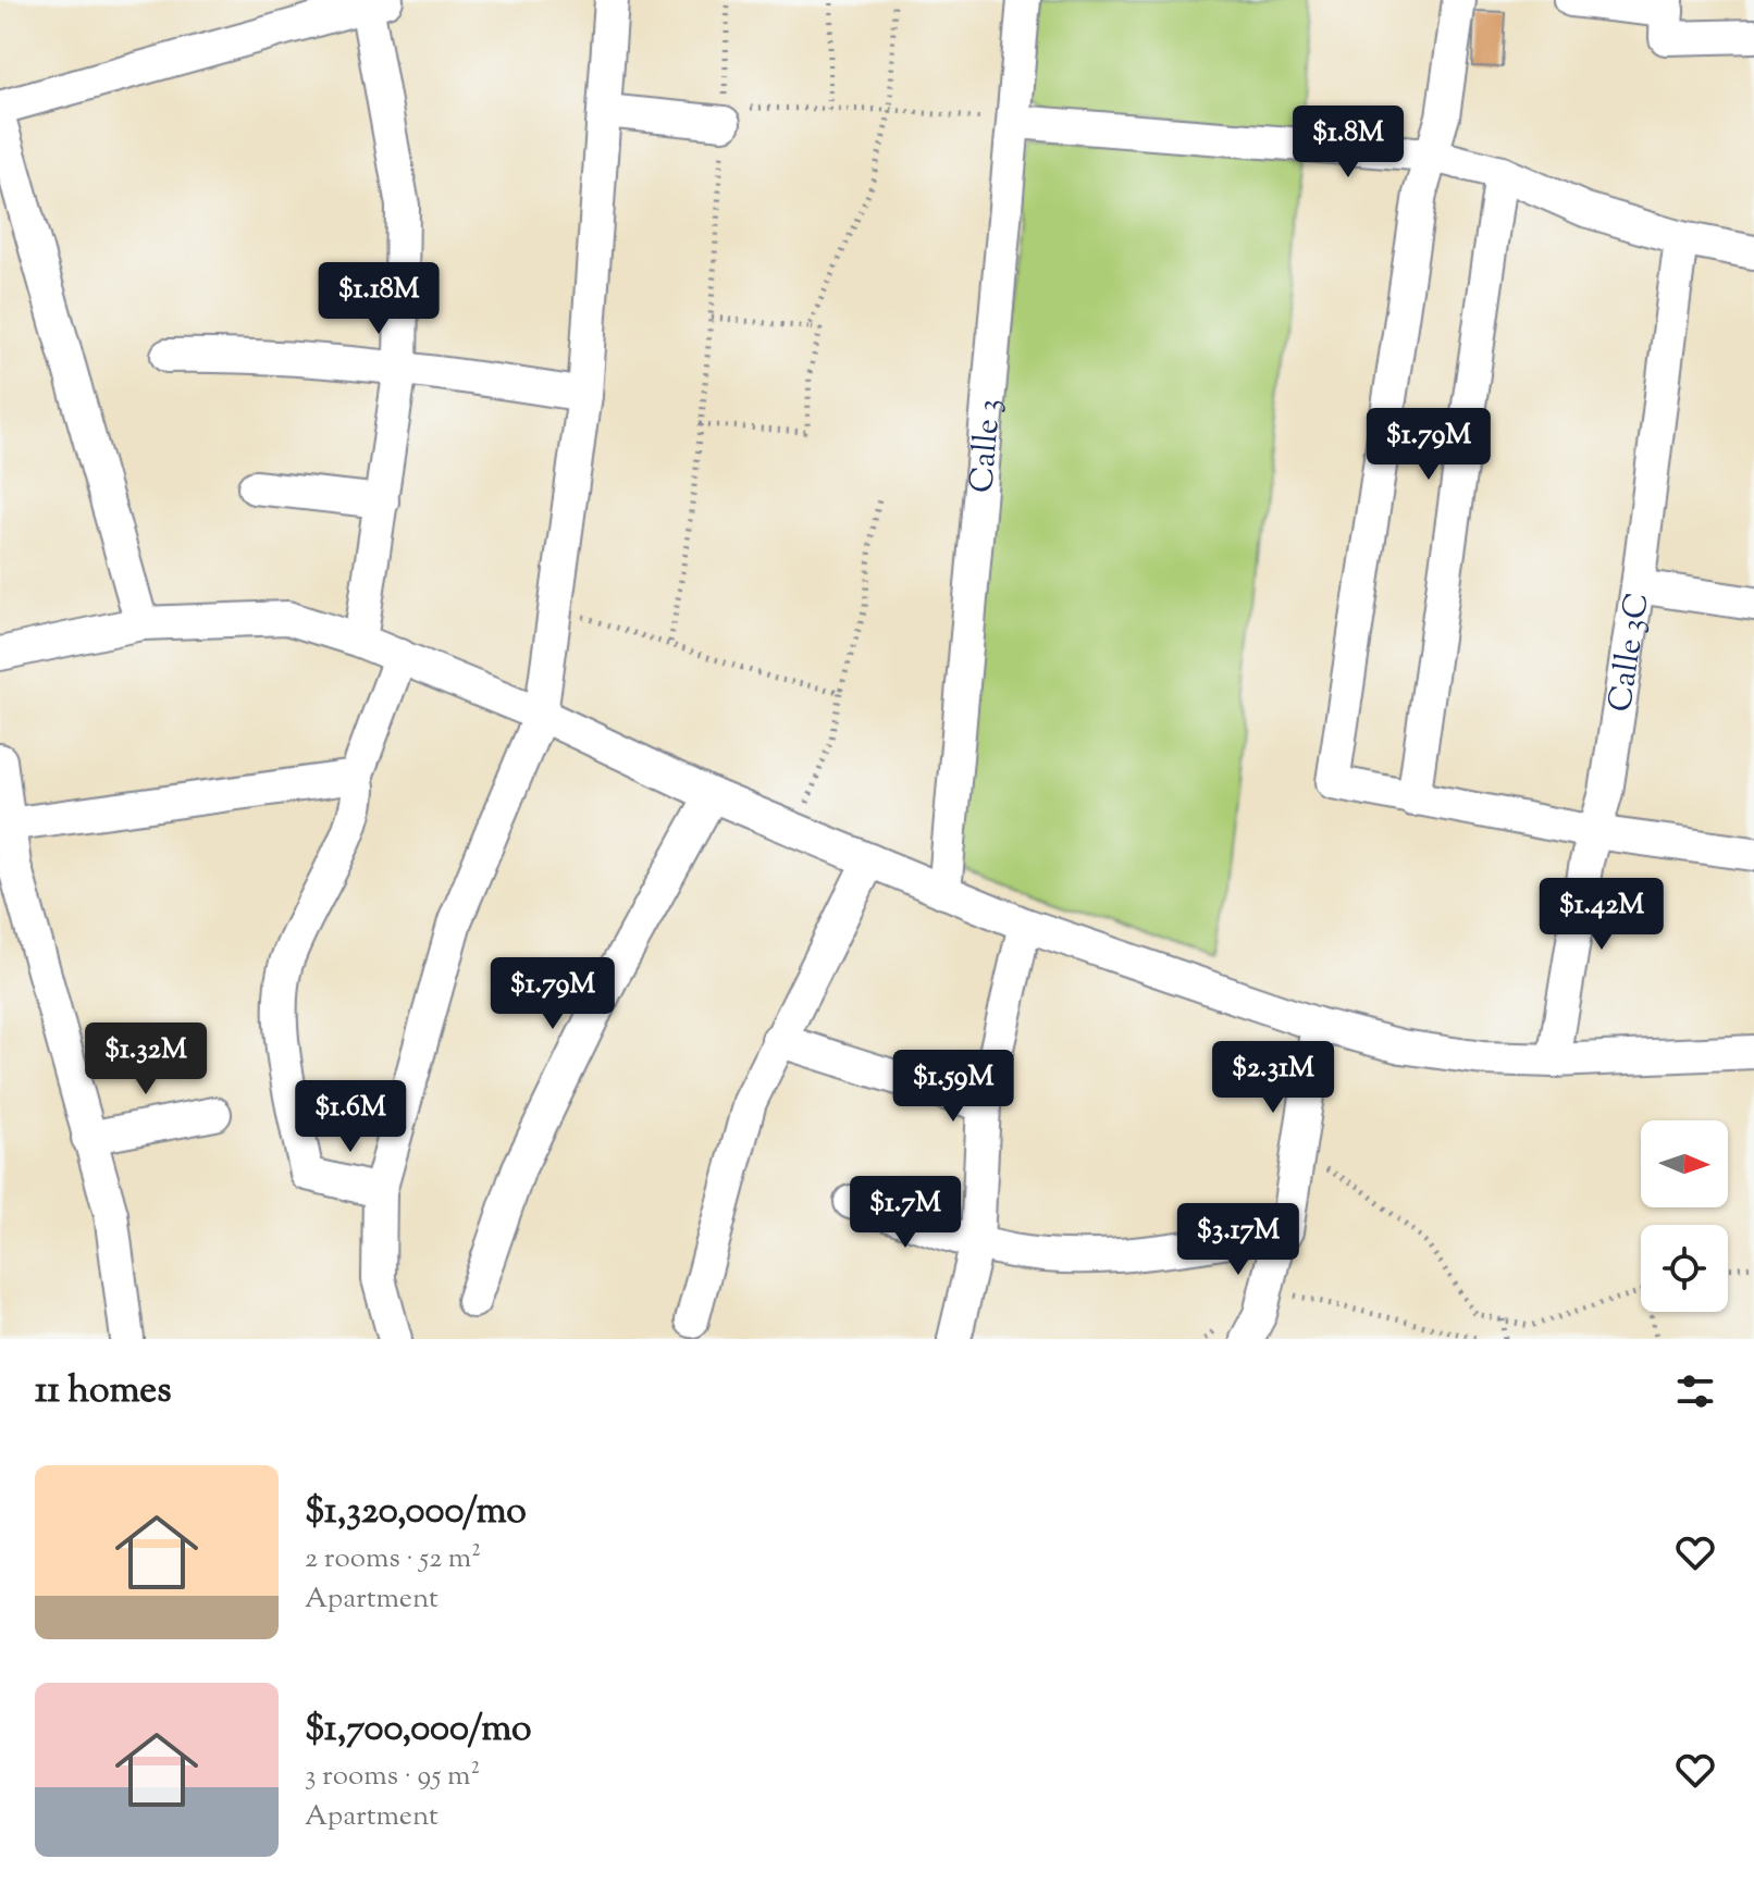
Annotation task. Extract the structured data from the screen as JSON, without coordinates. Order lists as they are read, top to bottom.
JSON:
{
  "streets": {
    "street": ["Calle 3", "Calle 3C"]
  },
  "north": "right",
  "page": {
    "price": [
      "$1.8M",
      "$1.18M",
      "$1.79M",
      "$1.42M",
      "$1.79M",
      "$1.32M",
      "$2.31M",
      "$1.59M",
      "$1.6M",
      "$1.7M",
      "$3.17M"
    ],
    "heading": "11 homes",
    "list": [
      {
        "name": "$1,320,000/mo",
        "note": "2 rooms · 52 m² · Apartment"
      },
      {
        "name": "$1,700,000/mo",
        "note": "3 rooms · 95 m² · Apartment"
      }
    ]
  }
}
